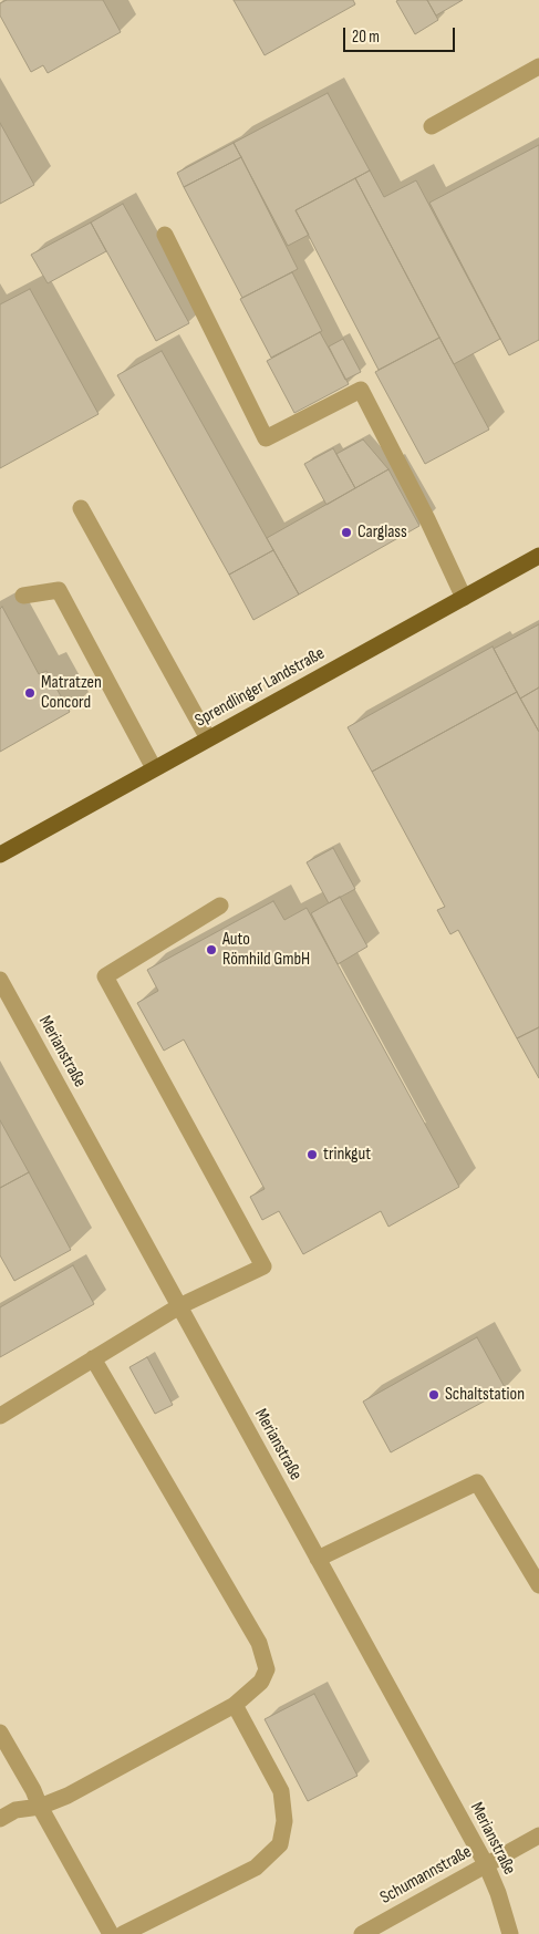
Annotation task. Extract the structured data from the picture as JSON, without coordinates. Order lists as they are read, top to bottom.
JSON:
{
  "streets": {
    "main road": ["Sprendlinger Landstraße"],
    "street": ["Merianstraße", "Schumannstraße"]
  },
  "crossings": [
    ["Merianstraße", "Schumannstraße"]
  ],
  "places": [
    "Carglass",
    "Matratzen Concord",
    "Auto Römhild GmbH",
    "trinkgut",
    "Schaltstation"
  ],
  "scale_bar": "20 m"
}
